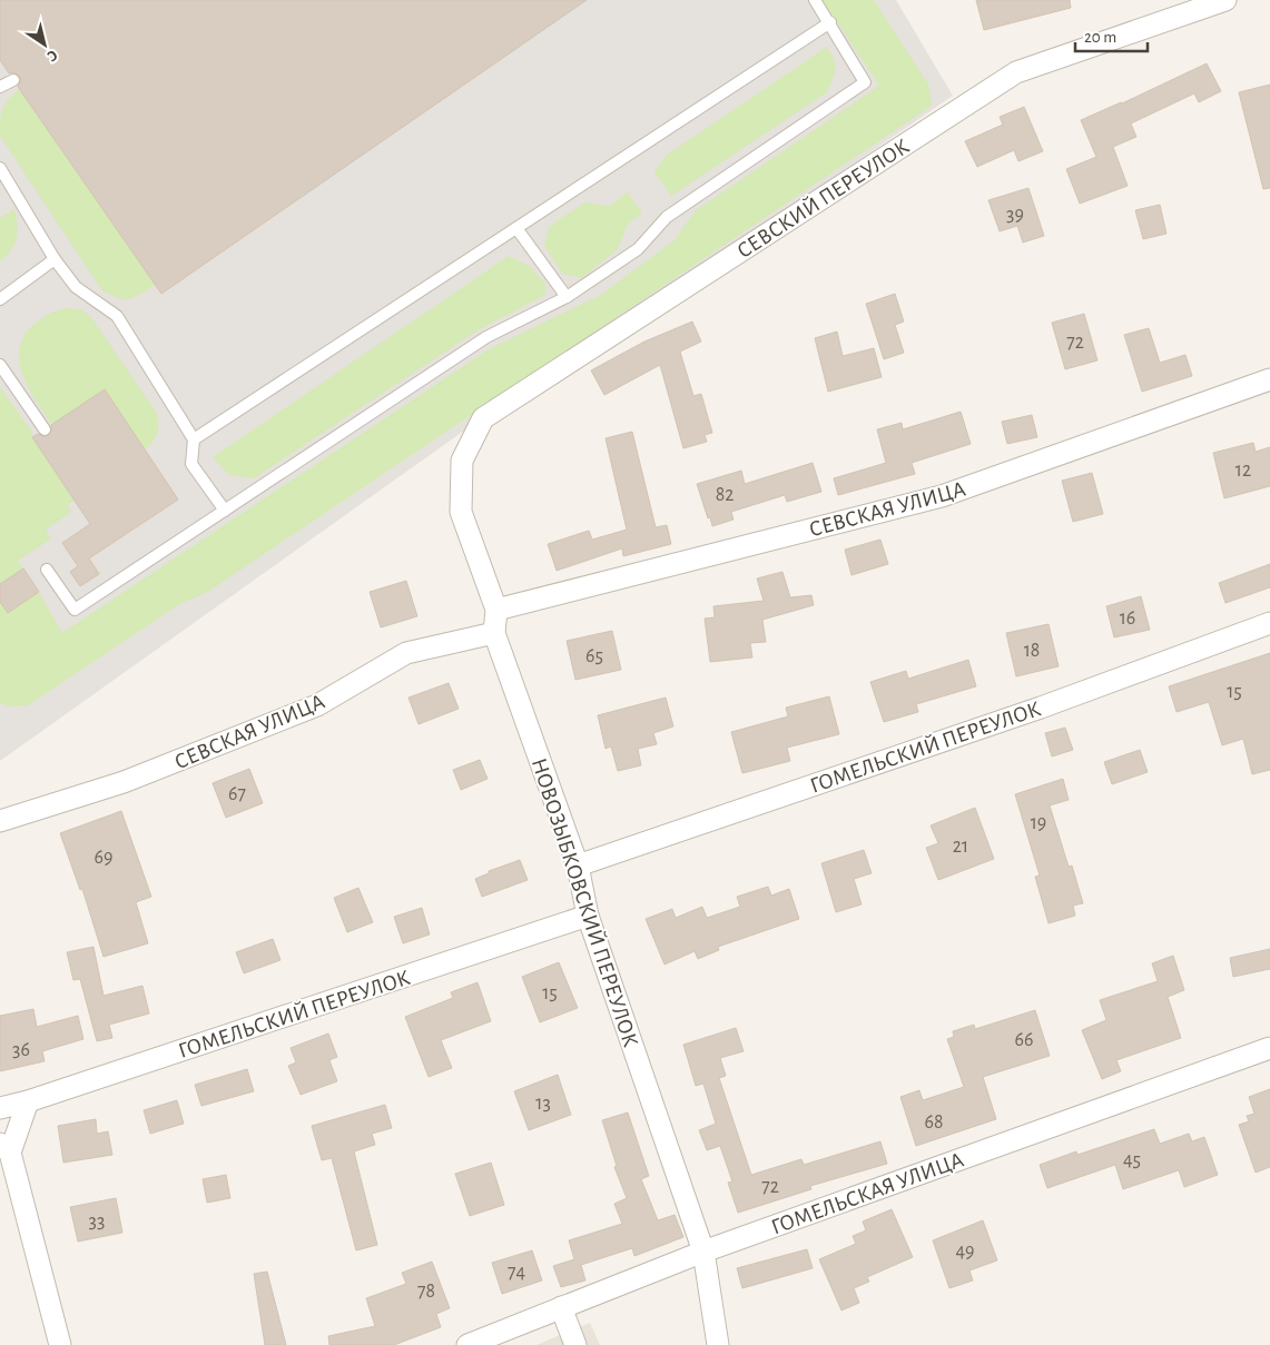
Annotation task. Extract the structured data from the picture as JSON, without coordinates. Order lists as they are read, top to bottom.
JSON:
{
  "streets": {
    "street": [
      "СЕВСКИЙ ПЕРЕУЛОК",
      "СЕВСКАЯ УЛИЦА",
      "ГОМЕЛЬСКИЙ ПЕРЕУЛОК",
      "НОВОЗЫБКОВСКИЙ ПЕРЕУЛОК",
      "ГОМЕЛЬСКАЯ УЛИЦА"
    ]
  },
  "crossings": [
    ["СЕВСКИЙ ПЕРЕУЛОК", "НОВОЗЫБКОВСКИЙ ПЕРЕУЛОК"],
    ["СЕВСКАЯ УЛИЦА", "НОВОЗЫБКОВСКИЙ ПЕРЕУЛОК"],
    ["ГОМЕЛЬСКИЙ ПЕРЕУЛОК", "НОВОЗЫБКОВСКИЙ ПЕРЕУЛОК"],
    ["НОВОЗЫБКОВСКИЙ ПЕРЕУЛОК", "ГОМЕЛЬСКАЯ УЛИЦА"]
  ],
  "house_numbers": [
    "39",
    "72",
    "12",
    "82",
    "16",
    "18",
    "65",
    "15",
    "67",
    "19",
    "21",
    "69",
    "15",
    "66",
    "36",
    "13",
    "68",
    "45",
    "72",
    "33",
    "49",
    "74",
    "78"
  ],
  "scale_bar": "20 m",
  "north": "bottom right"
}
